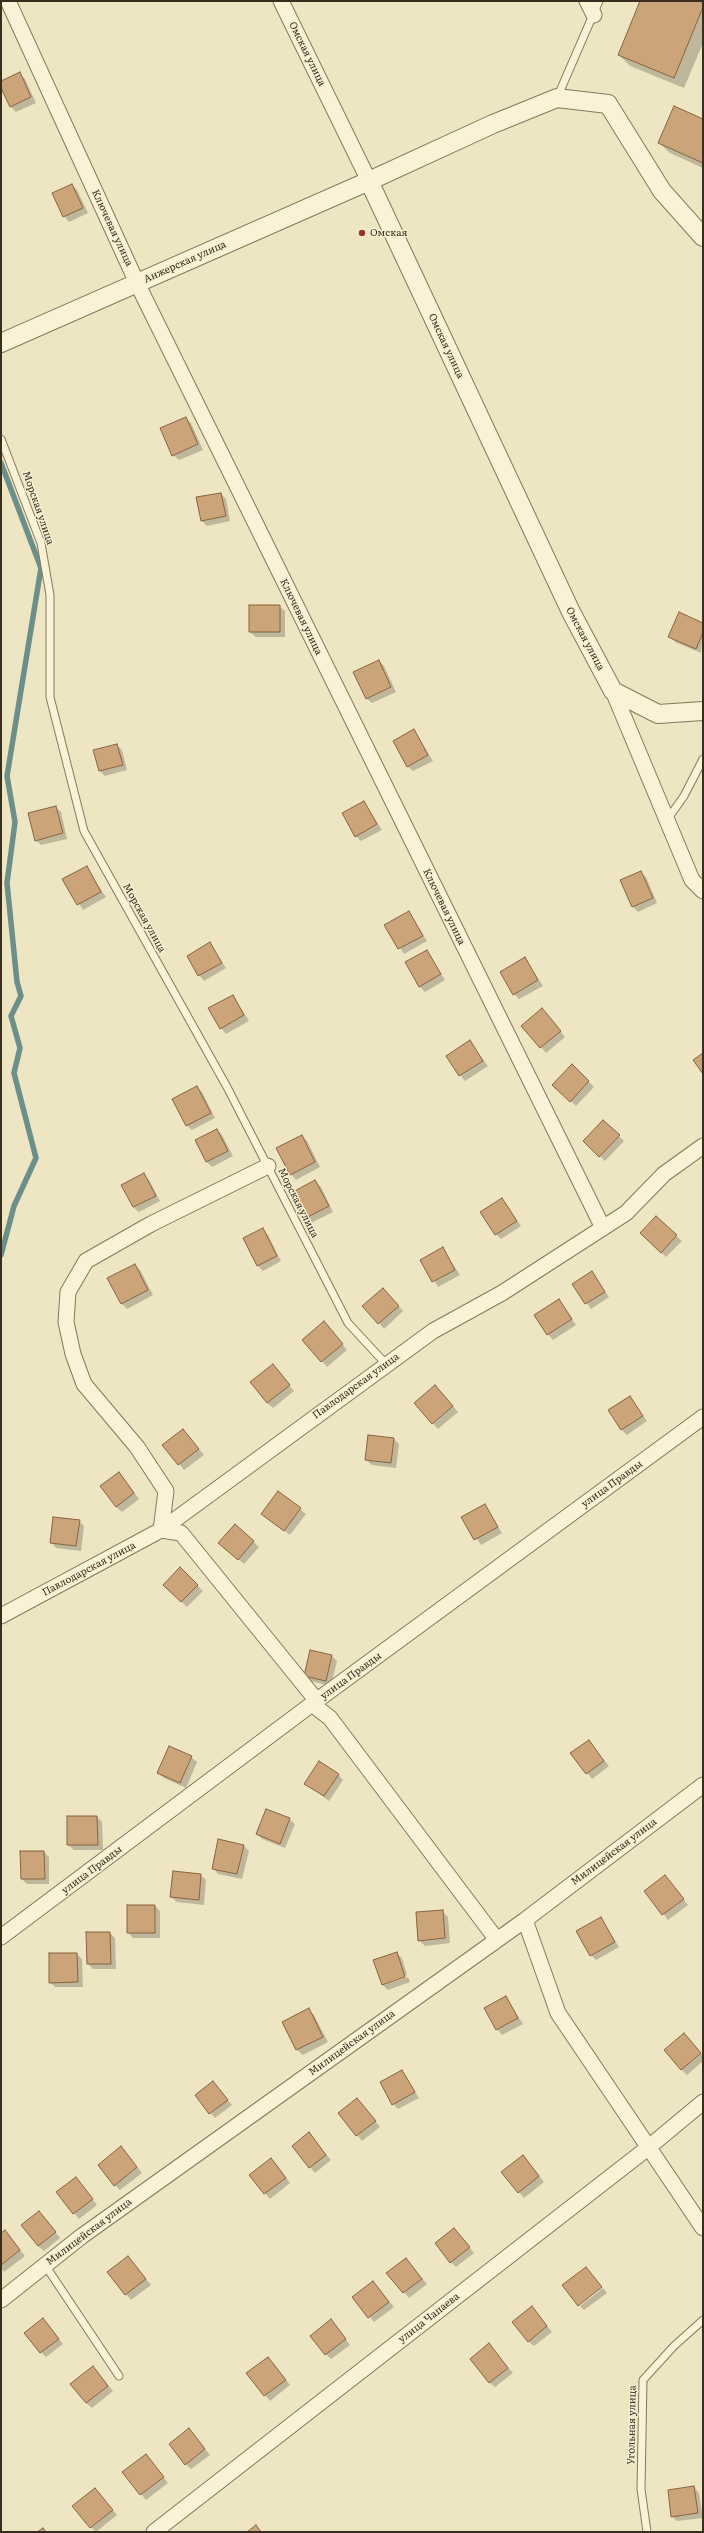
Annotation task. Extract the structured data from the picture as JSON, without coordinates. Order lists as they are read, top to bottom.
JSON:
{
  "streets": {
    "street": [
      "Омская улица",
      "Ключевая улица",
      "Анжерская улица",
      "Павлодарская улица",
      "улица Правды",
      "Милицейская улица",
      "улица Чапаева"
    ],
    "lane": ["Морская улица", "Угольная улица"]
  },
  "crossings": [
    ["Омская улица", "Анжерская улица"],
    ["Ключевая улица", "Анжерская улица"],
    ["Ключевая улица", "Павлодарская улица"],
    ["Морская улица", "Павлодарская улица"]
  ],
  "places": ["Омская"]
}
